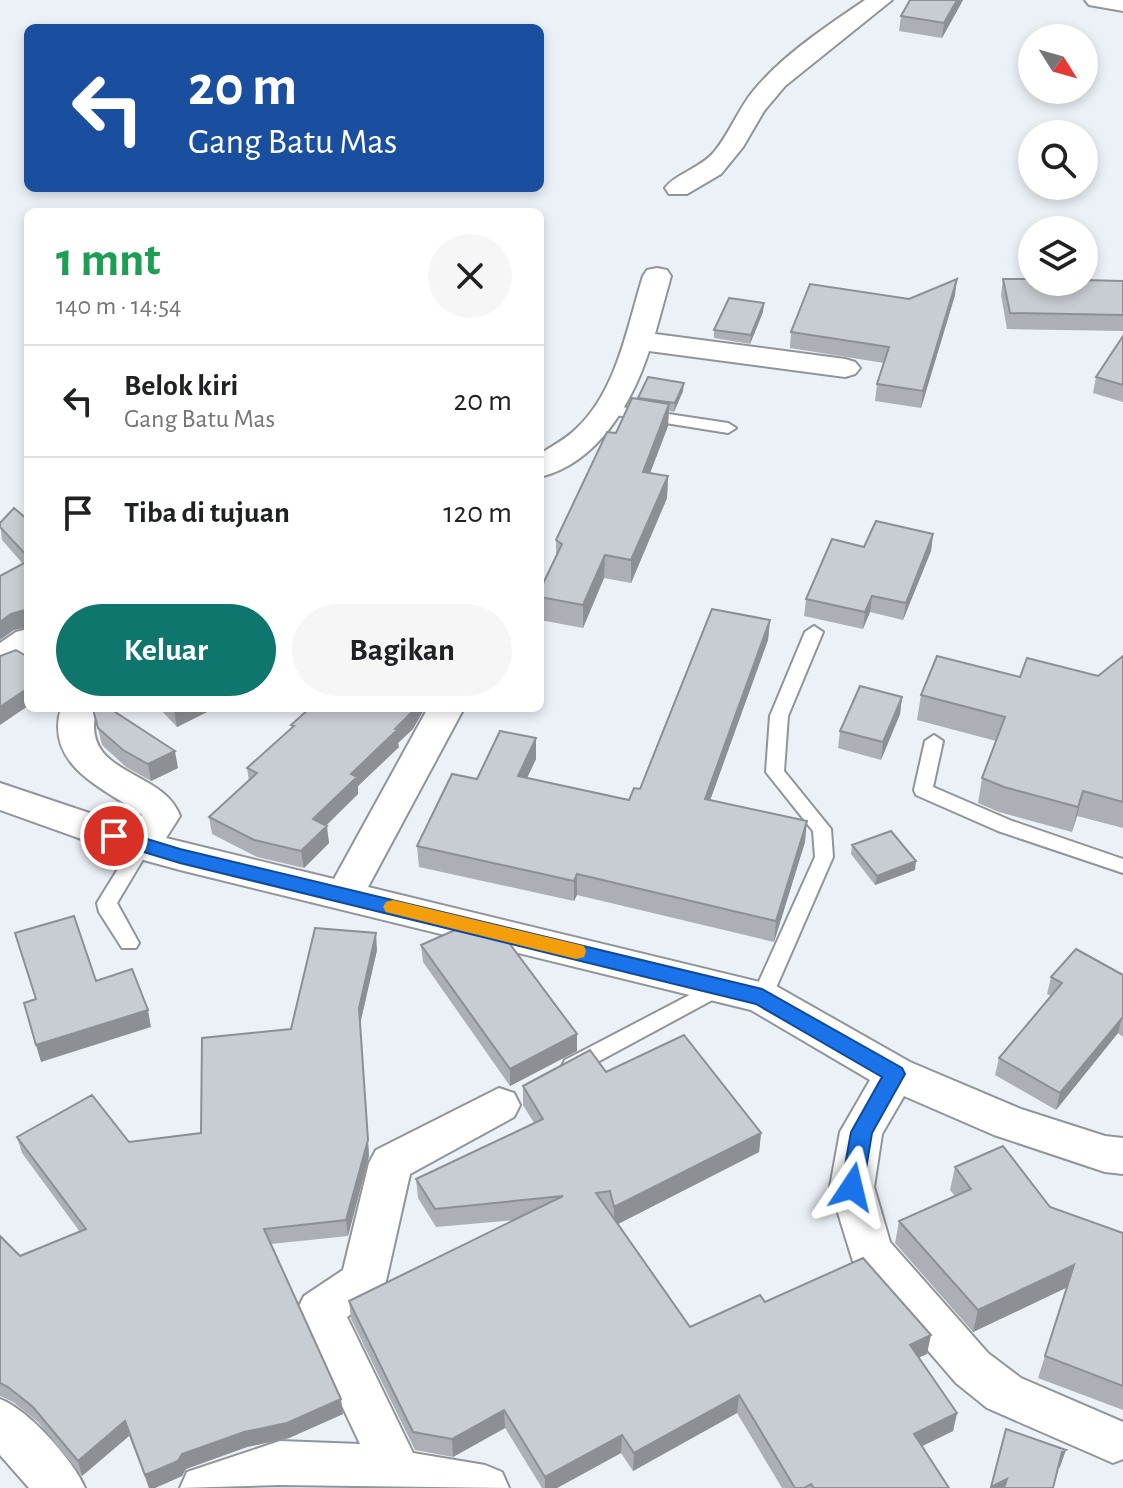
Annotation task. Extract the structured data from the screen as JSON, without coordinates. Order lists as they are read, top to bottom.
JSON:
{
  "north": "bottom right",
  "page": {
    "turn": ["20 m", "Gang Batu Mas"],
    "heading": ["1 mnt", "140 m · 14:54"],
    "list": [
      {
        "name": "Belok kiri",
        "note": "Gang Batu Mas",
        "value": "20 m"
      },
      {
        "name": "Tiba di tujuan",
        "value": "120 m"
      }
    ],
    "buttons": ["Keluar", "Bagikan"]
  }
}
